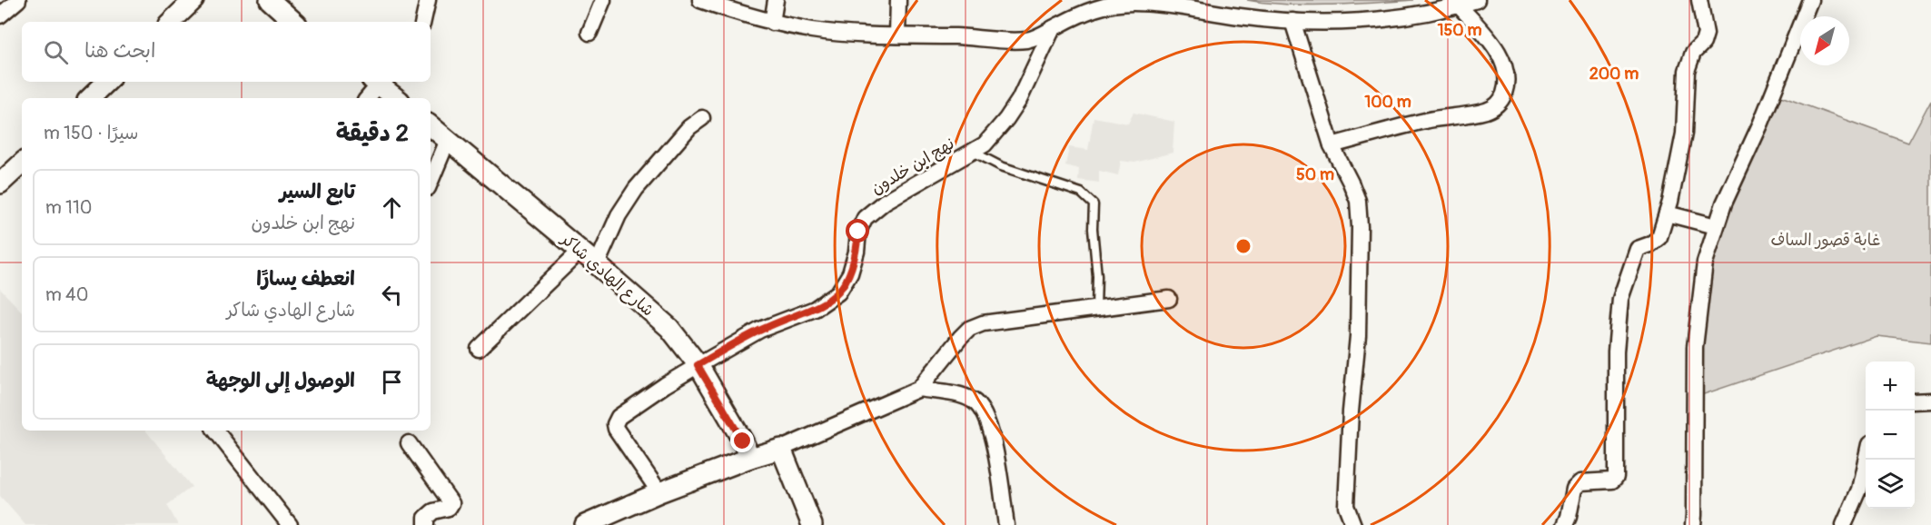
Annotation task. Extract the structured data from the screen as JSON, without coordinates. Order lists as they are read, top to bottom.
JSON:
{
  "streets": {
    "street": ["نهج ابن خلدون", "شارع الهادي شاكر"]
  },
  "crossings": [
    ["نهج ابن خلدون", "شارع الهادي شاكر"]
  ],
  "parks": ["غابة قصور الساف"],
  "north": "bottom left",
  "page": {
    "search": "ابحث هنا",
    "heading": ["2 دقيقة", "سيرًا · 150 m"],
    "list": [
      ["تابع السير", "نهج ابن خلدون", "110 m"],
      ["انعطف يسارًا", "شارع الهادي شاكر", "40 m"],
      "الوصول إلى الوجهة"
    ],
    "map_buttons": ["+", "−"]
  },
  "rings": [
    "150 m",
    "200 m",
    "100 m",
    "50 m"
  ]
}
